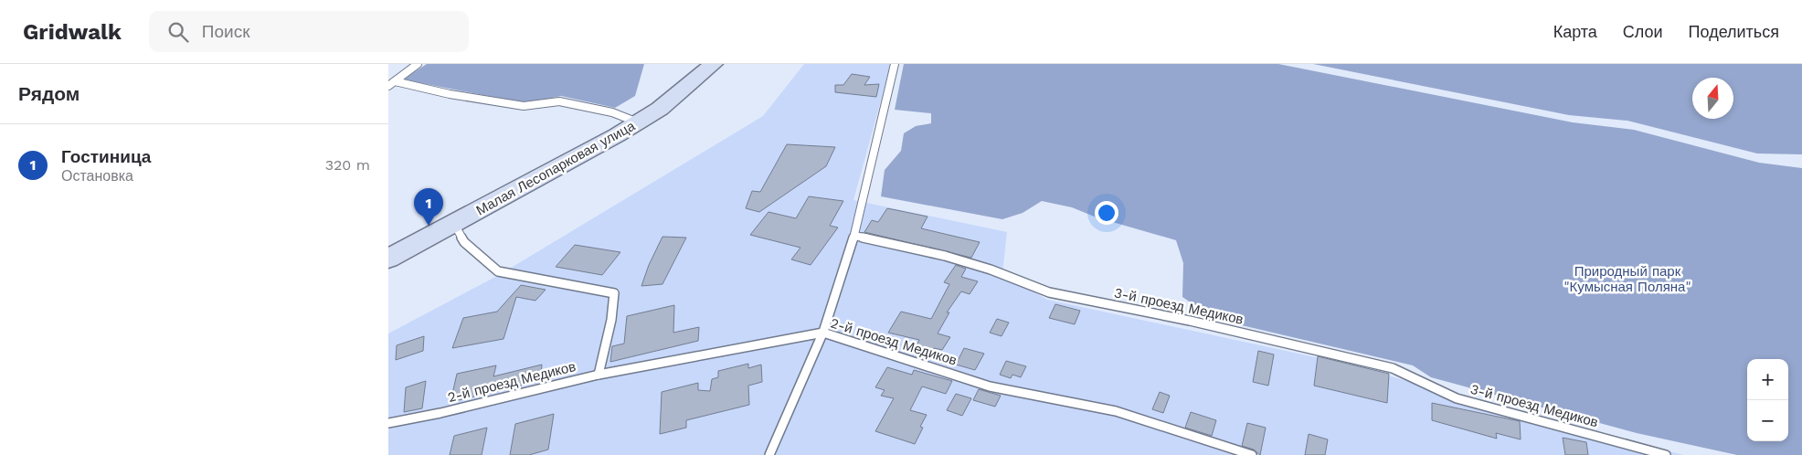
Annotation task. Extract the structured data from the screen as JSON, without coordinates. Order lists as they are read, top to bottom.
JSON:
{
  "streets": {
    "street": ["Малая Лесопарковая улица"],
    "lane": ["3-й проезд Медиков", "2-й проезд Медиков"]
  },
  "parks": ["Природный парк \"Кумысная Поляна\""],
  "north": "top",
  "page": {
    "header": "Gridwalk",
    "search": "Поиск",
    "nav": ["Карта", "Слои", "Поделиться"],
    "heading": "Рядом",
    "list": [
      {
        "mark": "1",
        "name": "Гостиница",
        "note": "Остановка",
        "value": "320 m"
      }
    ],
    "pins": "1",
    "map_buttons": ["+", "−"]
  }
}
